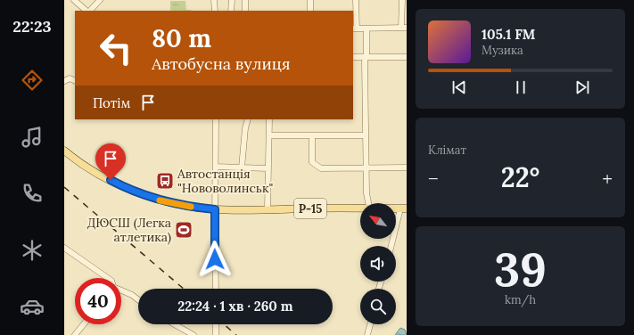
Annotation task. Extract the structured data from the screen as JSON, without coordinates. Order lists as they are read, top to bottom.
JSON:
{
  "streets": {
    "main road": ["Р-15"]
  },
  "places": {
    "bus stop": ["Автостанція \"Нововолинськ\""],
    "sports": ["ДЮСШ (Легка атлетика)"]
  },
  "north": "top left",
  "page": {
    "tabs": "22:23",
    "turn": ["80 m", "Автобусна вулиця"],
    "song": ["105.1 FM", "Музика"],
    "then": "Потім",
    "tile": [
      "Клімат",
      ["39", "km/h"]
    ],
    "heat": ["−", "22°", "+"],
    "limit": "40",
    "trip": "22:24 · 1 хв · 260 m"
  }
}
